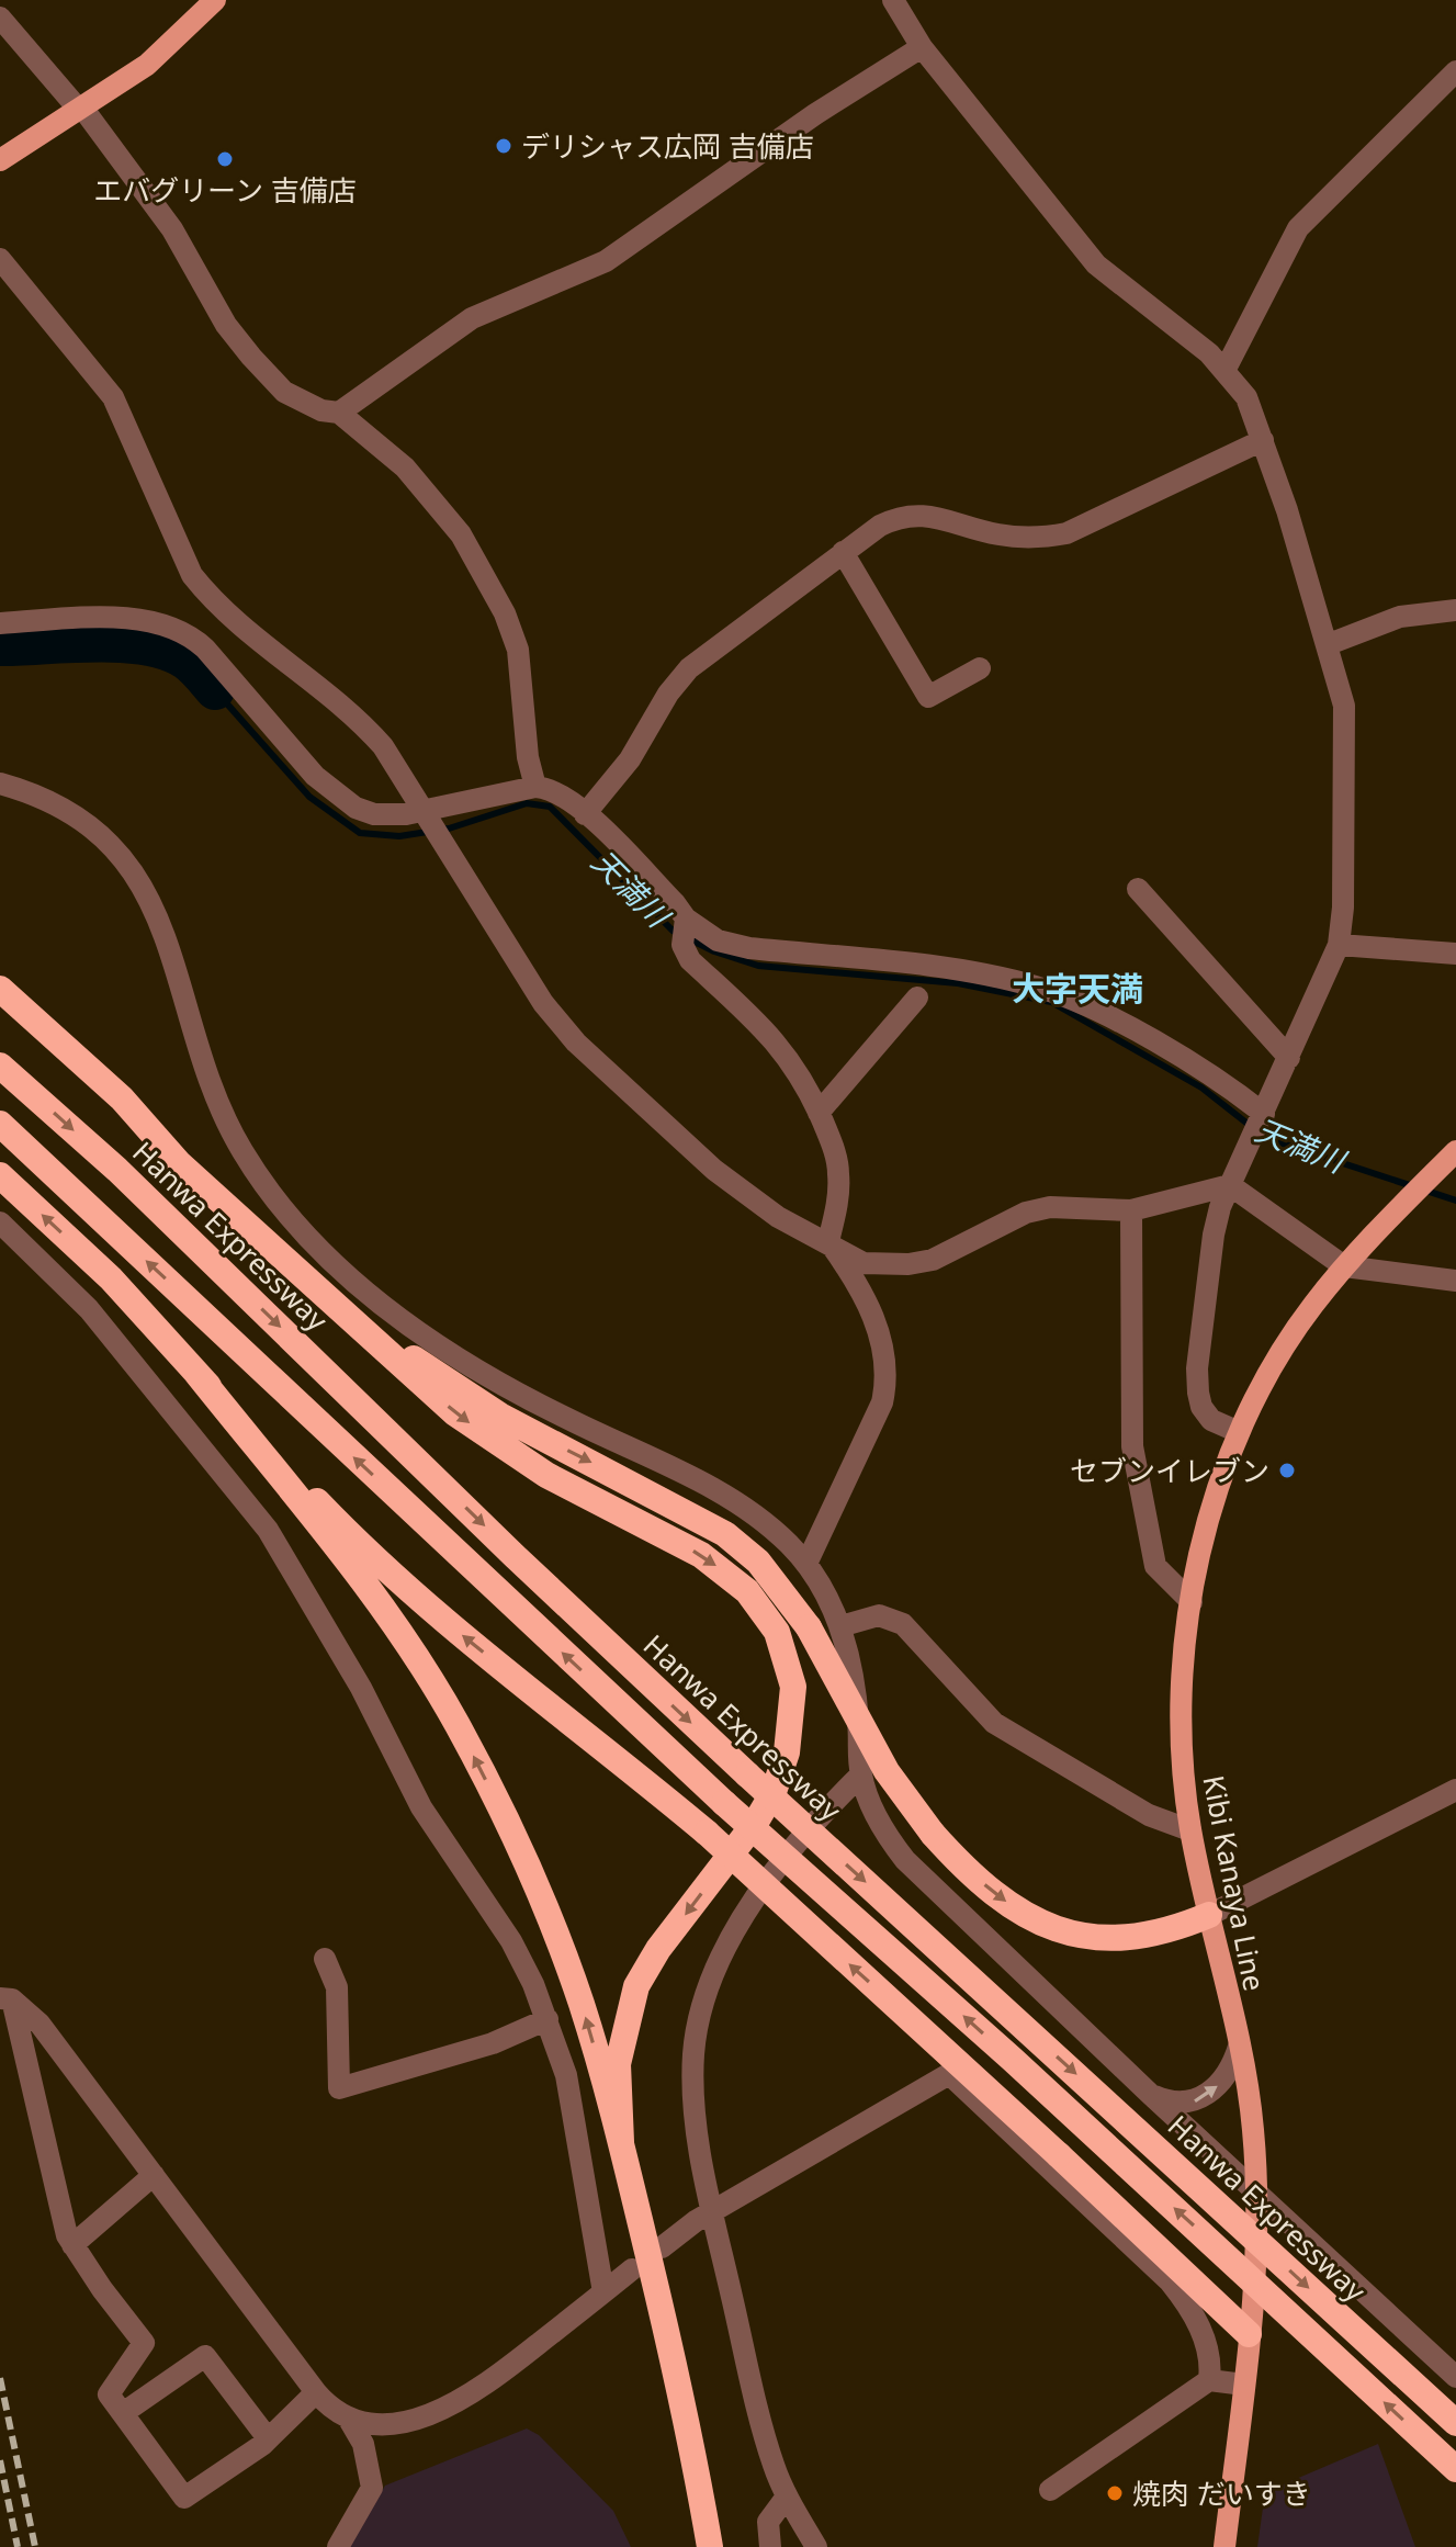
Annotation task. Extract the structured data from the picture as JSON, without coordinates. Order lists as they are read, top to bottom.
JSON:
{
  "streets": {
    "highway": ["Hanwa Expressway"],
    "main road": ["Kibi Kanaya Line"]
  },
  "districts": ["大字天満"],
  "water": ["天満川"],
  "places": [
    "デリシャス広岡 吉備店",
    "エバグリーン 吉備店",
    "セブンイレブン",
    "焼肉 だいすき"
  ]
}
